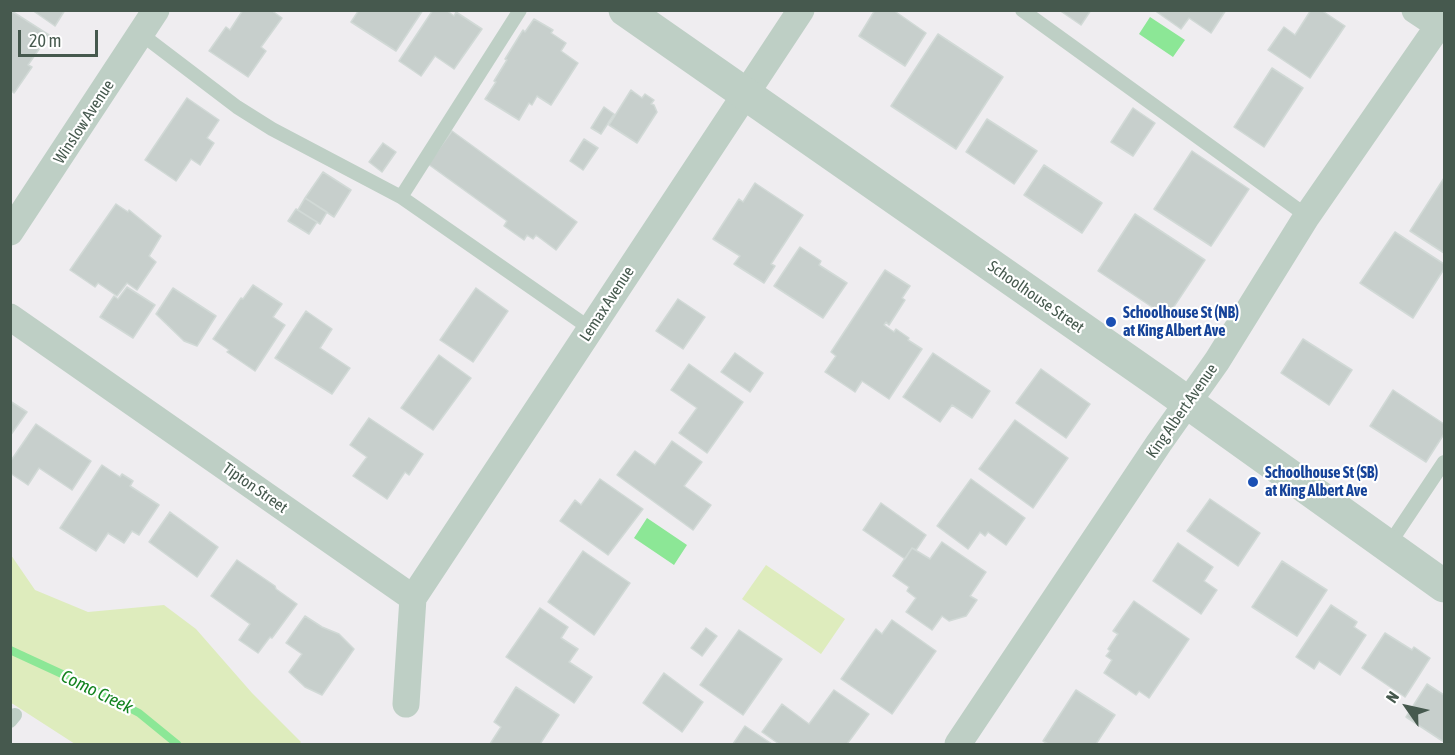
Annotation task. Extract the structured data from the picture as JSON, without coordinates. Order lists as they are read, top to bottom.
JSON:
{
  "streets": {
    "street": [
      "Winslow Avenue",
      "Schoolhouse Street",
      "Lemax Avenue",
      "King Albert Avenue",
      "Tipton Street"
    ]
  },
  "crossings": [
    ["Schoolhouse Street", "Lemax Avenue"],
    ["Schoolhouse Street", "King Albert Avenue"],
    ["Lemax Avenue", "Tipton Street"]
  ],
  "water": ["Como Creek"],
  "places": ["Schoolhouse St (NB) at King Albert Ave", "Schoolhouse St (SB) at King Albert Ave"],
  "scale_bar": "20 m",
  "north": "top left"
}
